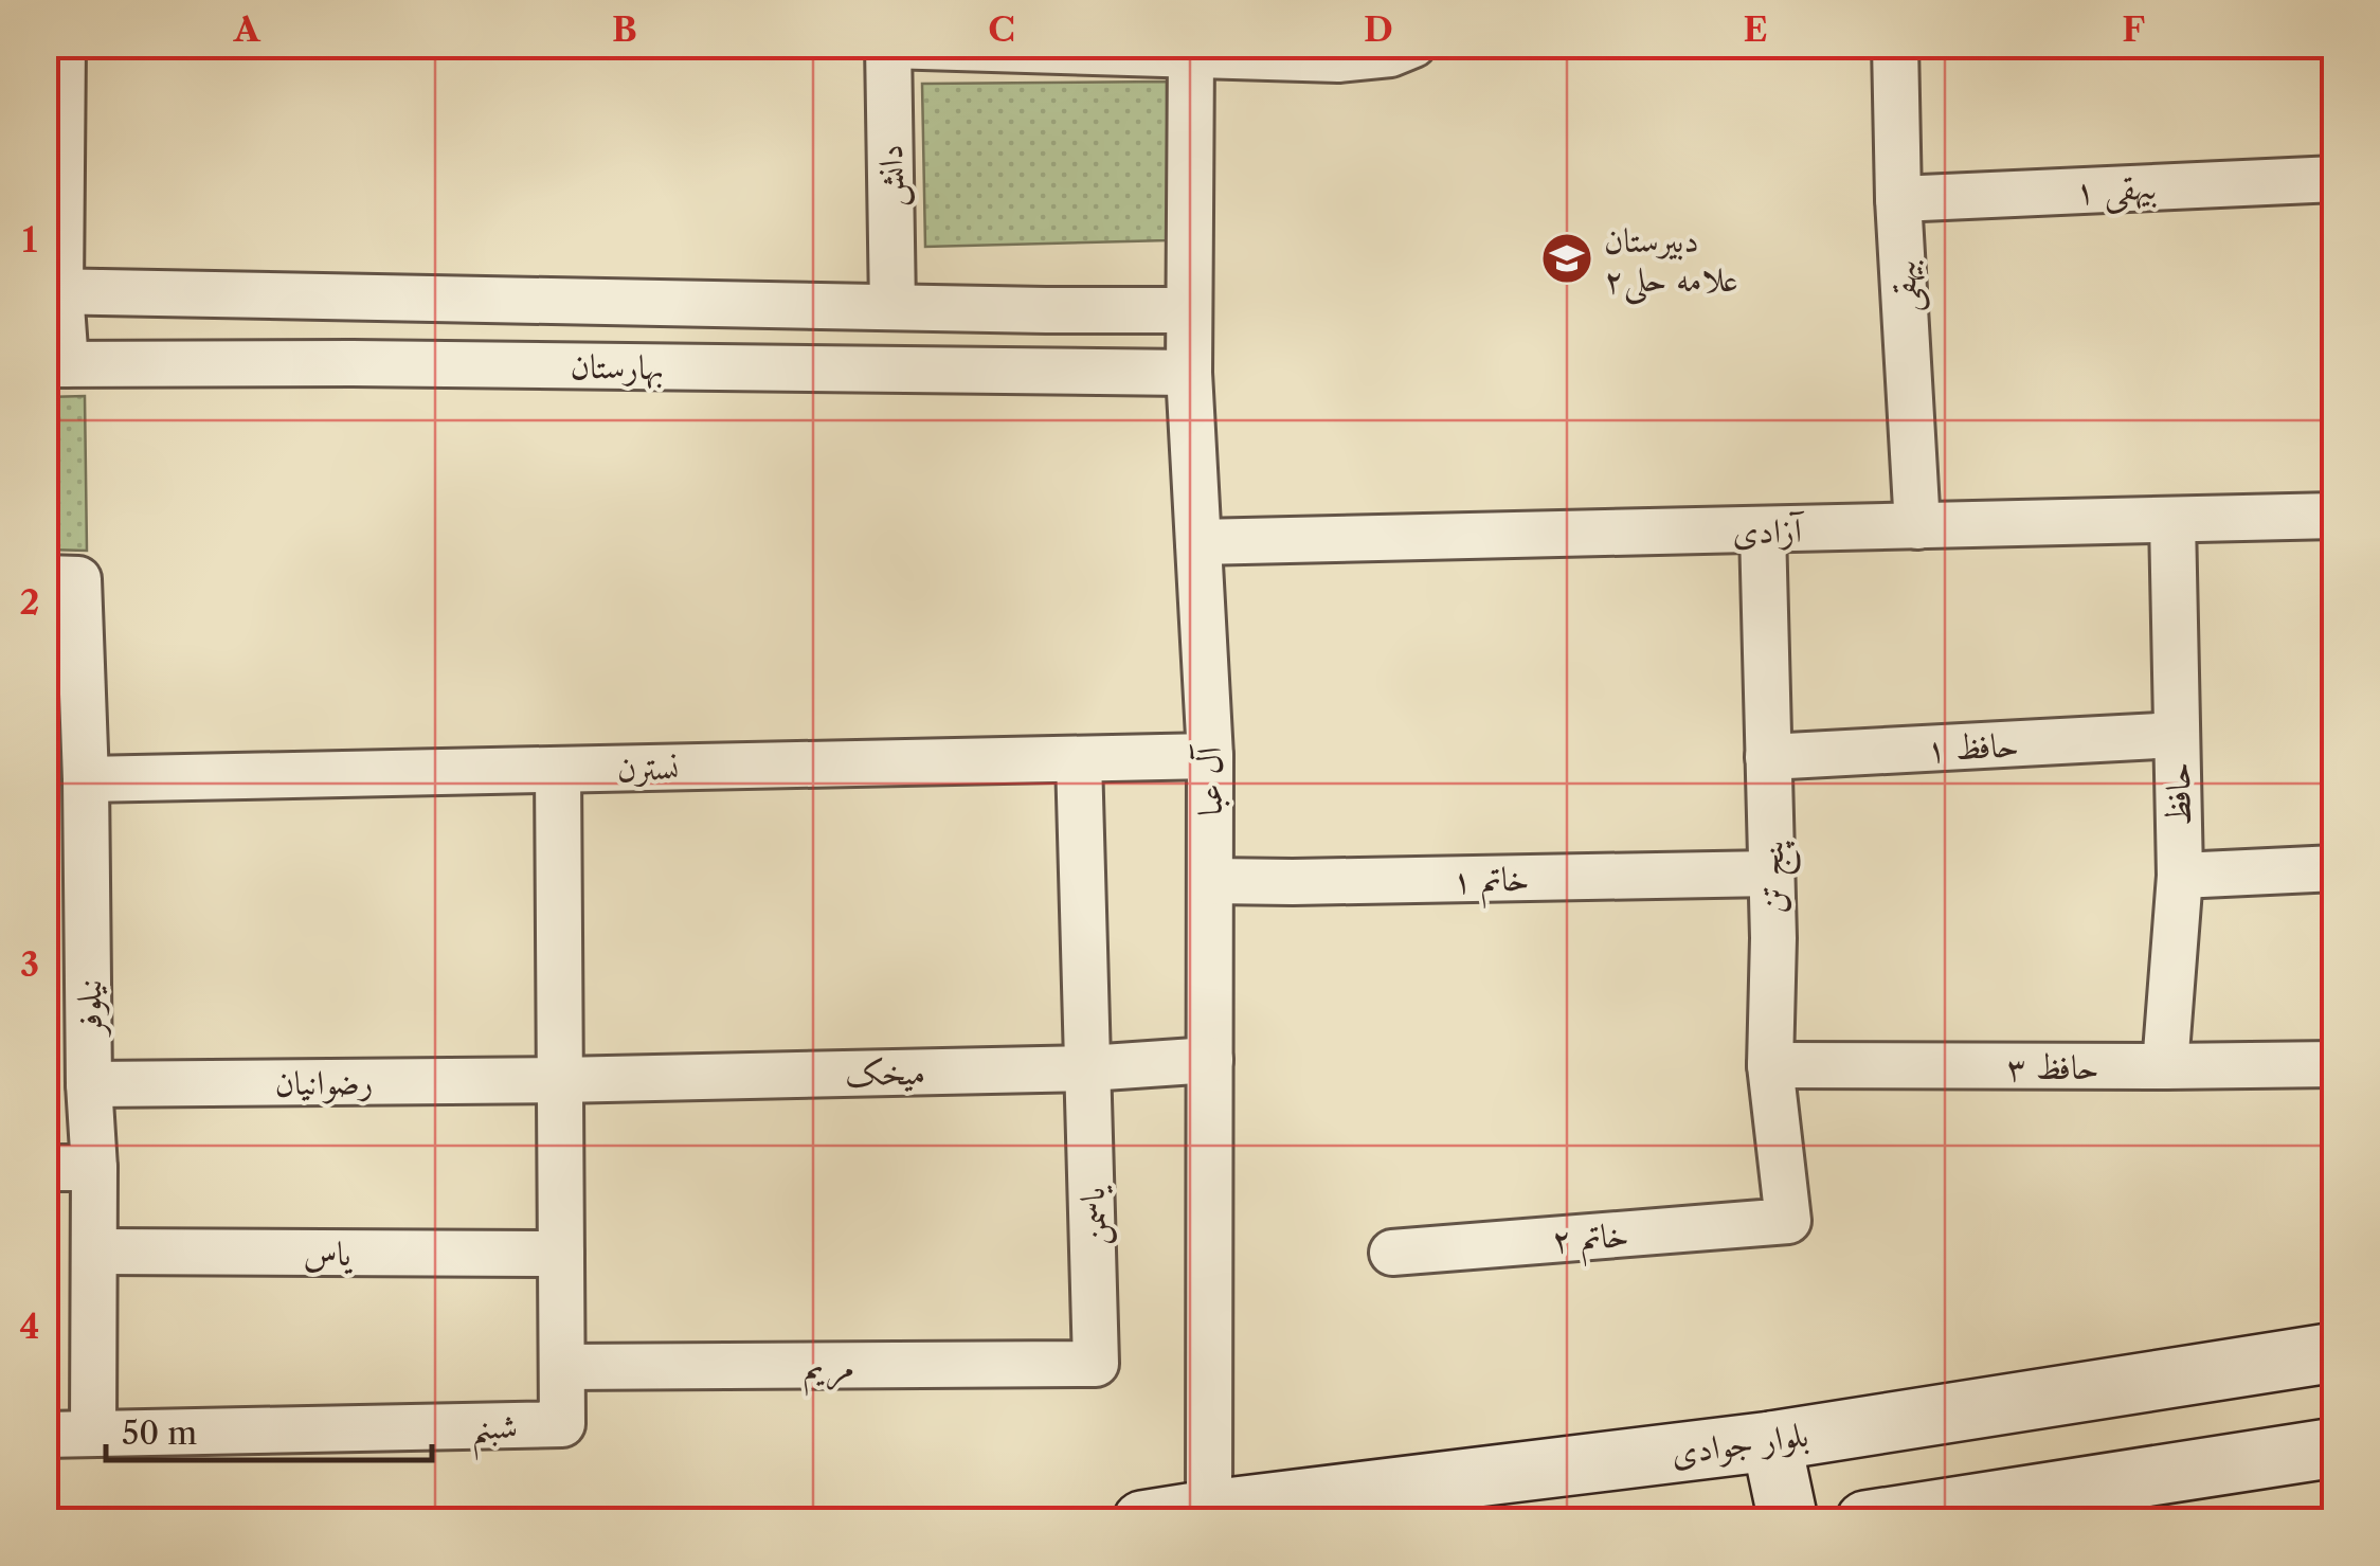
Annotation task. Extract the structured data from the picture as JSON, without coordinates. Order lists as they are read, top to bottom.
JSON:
{
  "streets": {
    "street": [
      "دانش",
      "بیهقی ۱",
      "بیهقی",
      "بهارستان",
      "آزادی",
      "حافظ ۱",
      "نسترن",
      "آل عبا",
      "حافظ",
      "پنج تن",
      "خاتم ۱",
      "نیلوفر",
      "حافظ ۳",
      "میخک",
      "رضوانیان",
      "یاسمن",
      "خاتم ۲",
      "یاس",
      "مریم",
      "شبنم",
      "بلوار جوادی"
    ]
  },
  "crossings": [
    ["دانش", "بهارستان"],
    ["بیهقی ۱", "بیهقی"],
    ["بیهقی", "آزادی"],
    ["بهارستان", "آل عبا"],
    ["آزادی", "آل عبا"],
    ["آزادی", "حافظ"],
    ["آزادی", "پنج تن"],
    ["حافظ ۱", "حافظ"],
    ["حافظ ۱", "پنج تن"],
    ["نسترن", "آل عبا"],
    ["نسترن", "نیلوفر"],
    ["نسترن", "یاسمن"],
    ["آل عبا", "خاتم ۱"],
    ["آل عبا", "میخک"],
    ["آل عبا", "بلوار جوادی"],
    ["حافظ", "حافظ ۳"],
    ["پنج تن", "خاتم ۱"],
    ["پنج تن", "حافظ ۳"],
    ["پنج تن", "خاتم ۲"],
    ["نیلوفر", "رضوانیان"],
    ["نیلوفر", "یاس"],
    ["نیلوفر", "شبنم"],
    ["میخک", "رضوانیان"],
    ["میخک", "یاسمن"],
    ["یاسمن", "مریم"],
    ["مریم", "شبنم"]
  ],
  "places": {
    "school or university": ["دبیرستان علامه حلی۲"]
  },
  "scale_bar": "50 m",
  "grid": {
    "columns": [
      "A",
      "B",
      "C",
      "D",
      "E",
      "F"
    ],
    "rows": [
      "1",
      "2",
      "3",
      "4"
    ]
  }
}
